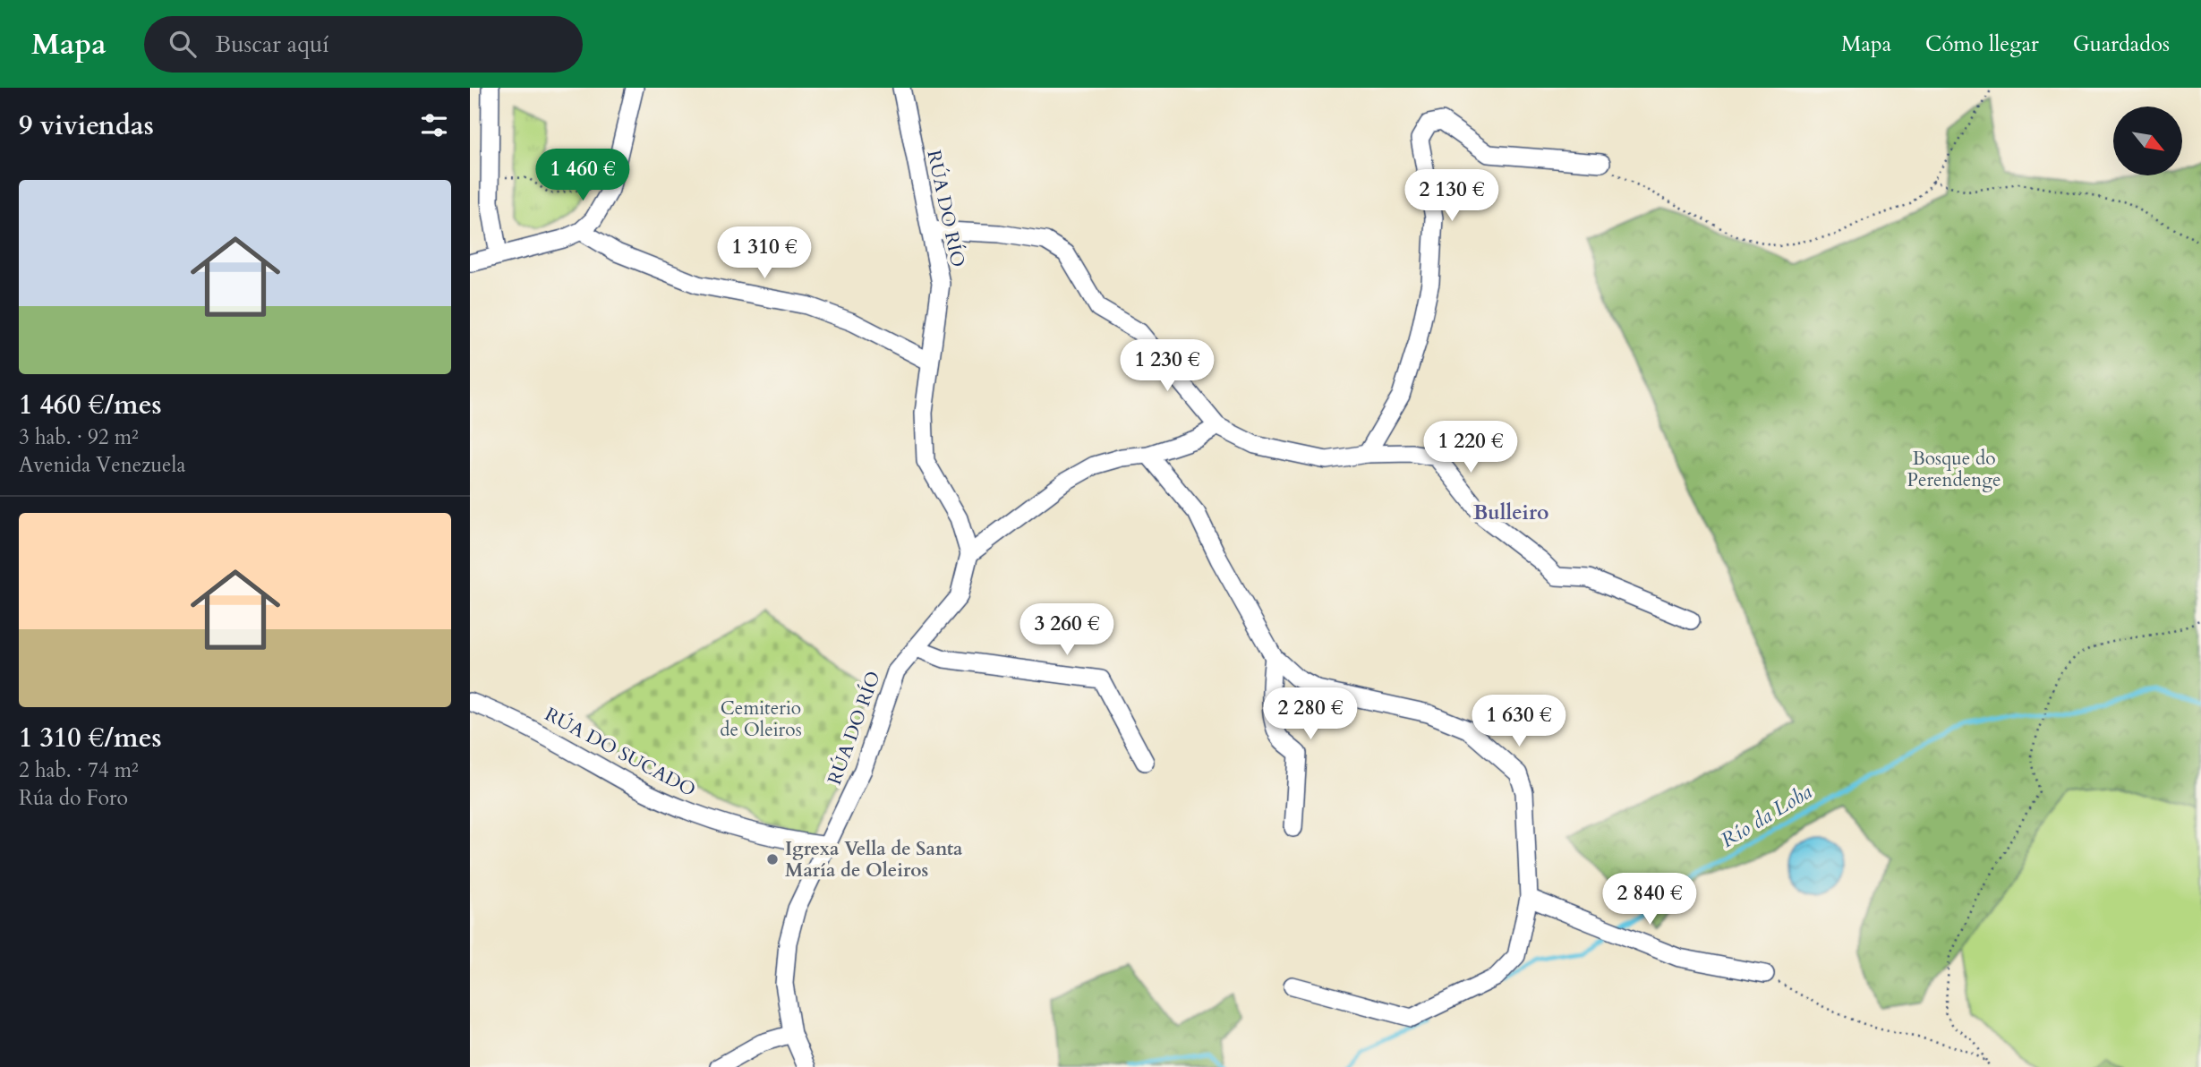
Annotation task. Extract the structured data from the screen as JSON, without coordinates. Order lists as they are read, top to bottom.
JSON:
{
  "streets": {
    "street": ["RÚA DO RÍO", "RÚA DO SUCADO"]
  },
  "crossings": [
    ["RÚA DO RÍO", "RÚA DO SUCADO"]
  ],
  "districts": ["Bulleiro"],
  "water": ["Río da Loba"],
  "parks": ["Bosque do Perendenge", "Cemiterio de Oleiros"],
  "places": ["Igrexa Vella de Santa María de Oleiros"],
  "north": "bottom right",
  "page": {
    "header": "Mapa",
    "search": "Buscar aquí",
    "nav": ["Mapa", "Cómo llegar", "Guardados"],
    "heading": "9 viviendas",
    "price": [
      "1 460 €",
      "2 130 €",
      "1 310 €",
      "1 230 €",
      "1 220 €",
      "3 260 €",
      "2 280 €",
      "1 630 €",
      "2 840 €"
    ],
    "list": [
      {
        "name": "1 460 €/mes",
        "note": "3 hab. · 92 m² · Avenida Venezuela"
      },
      {
        "name": "1 310 €/mes",
        "note": "2 hab. · 74 m² · Rúa do Foro"
      }
    ]
  }
}
